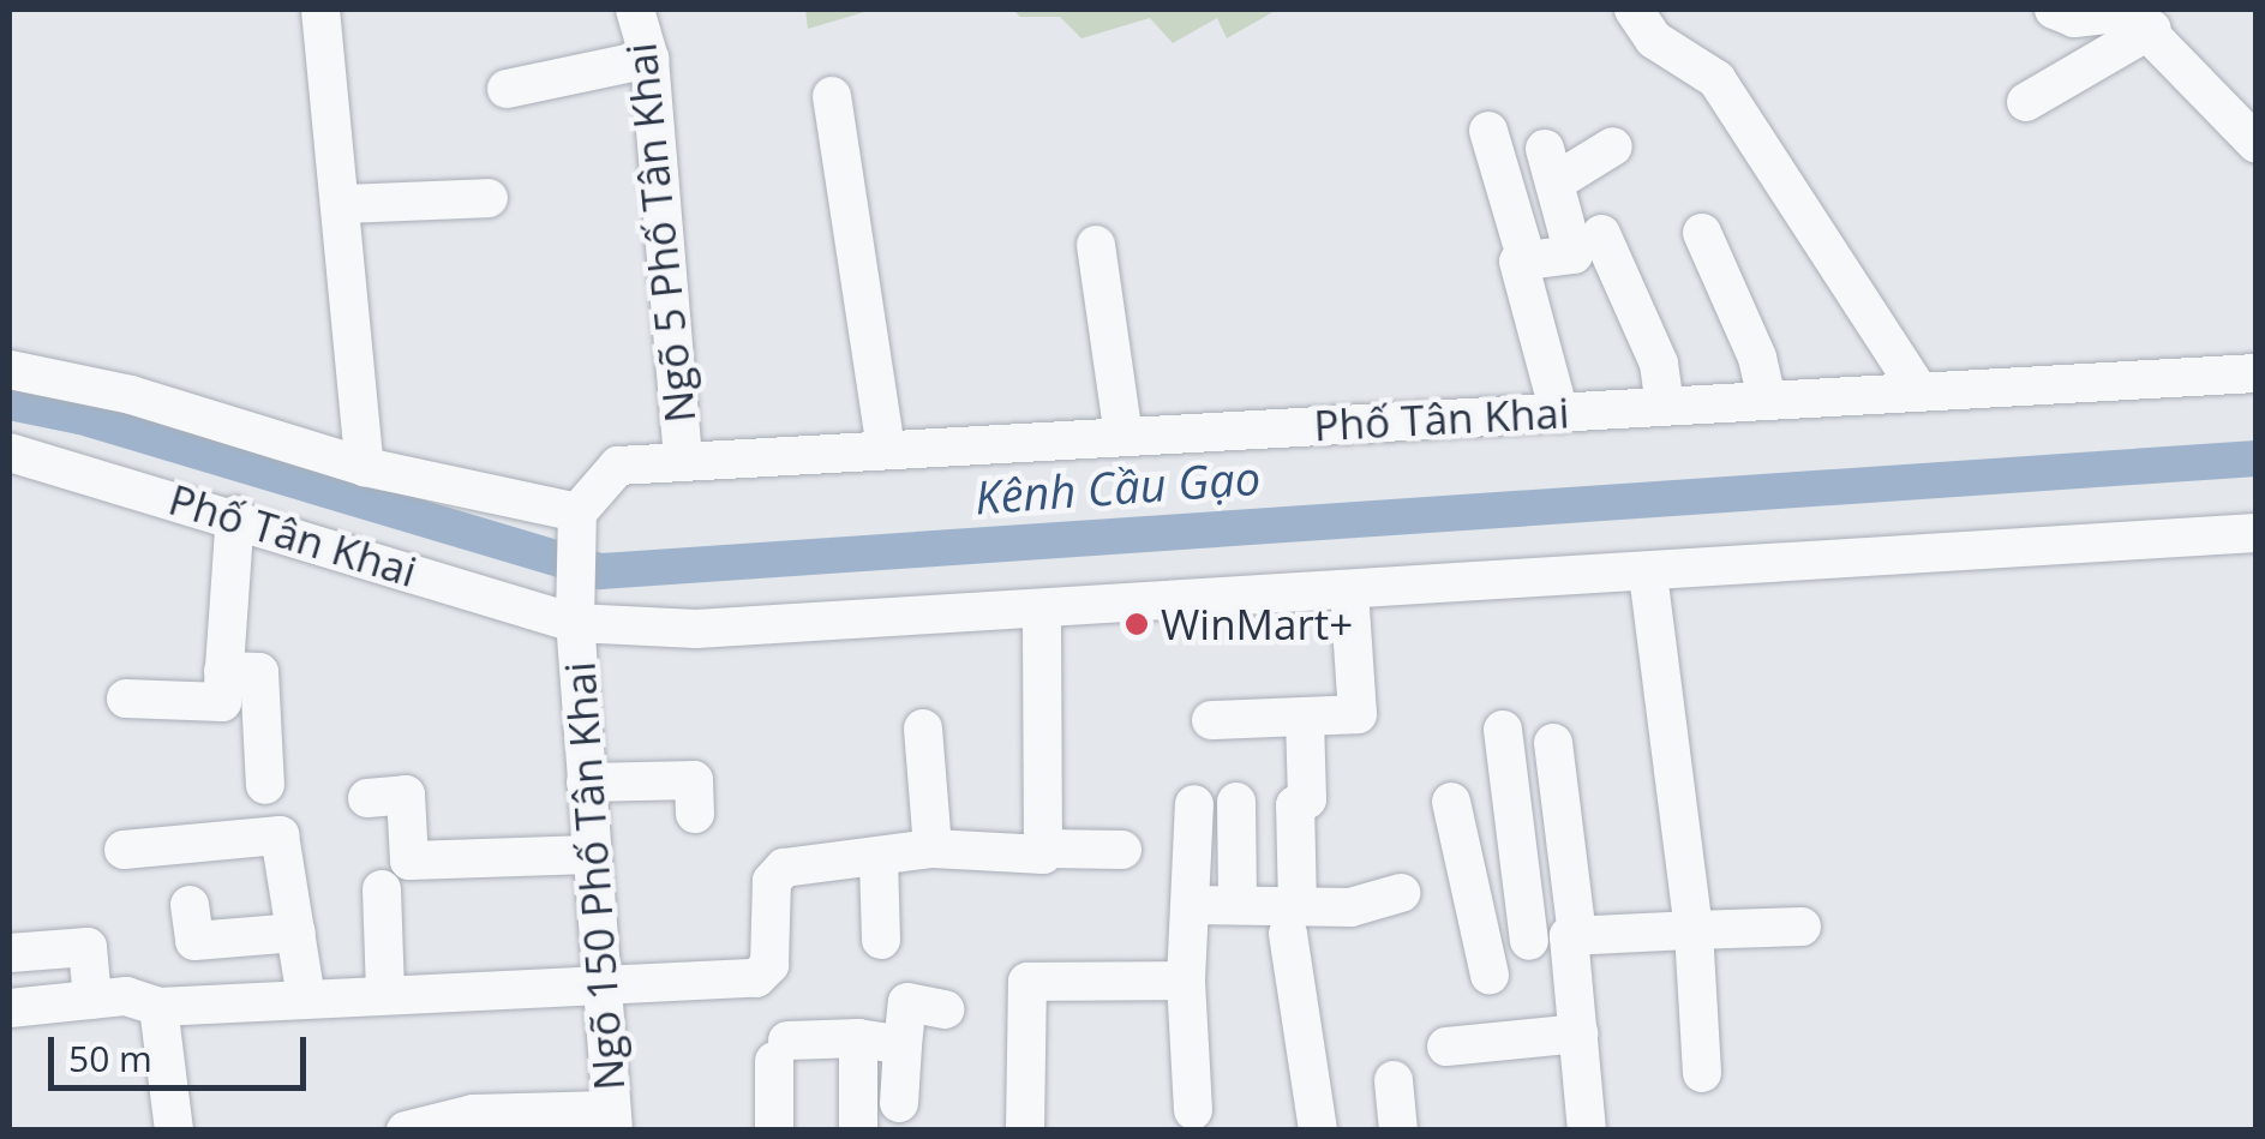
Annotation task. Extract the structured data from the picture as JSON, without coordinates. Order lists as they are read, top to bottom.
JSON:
{
  "streets": {
    "street": ["Ngõ 5 Phố Tân Khai", "Phố Tân Khai", "Ngõ 150 Phố Tân Khai"]
  },
  "crossings": [
    ["Ngõ 5 Phố Tân Khai", "Phố Tân Khai"],
    ["Phố Tân Khai", "Ngõ 150 Phố Tân Khai"]
  ],
  "water": ["Kênh Cầu Gạo"],
  "places": ["WinMart+"],
  "scale_bar": "50 m"
}
